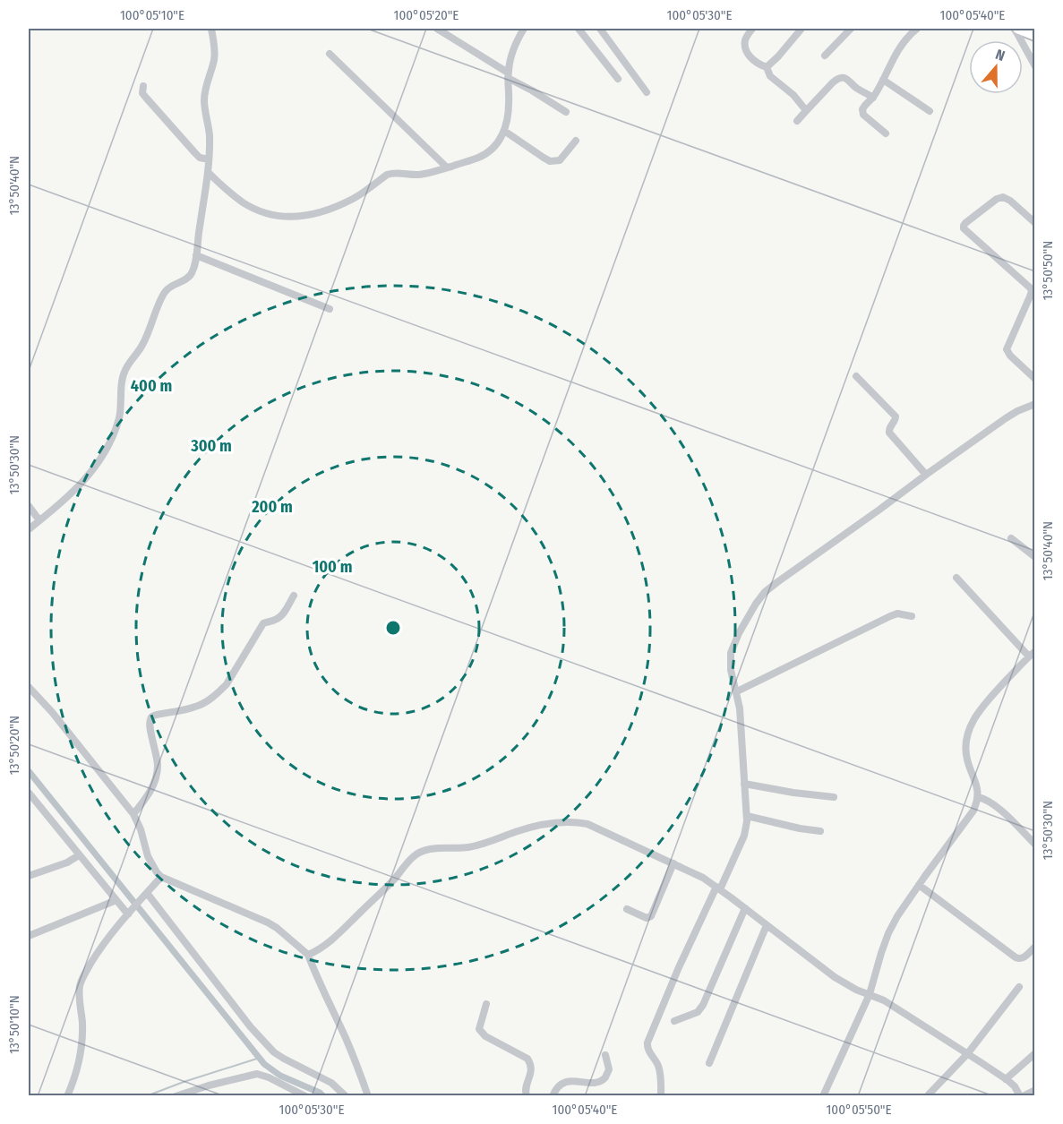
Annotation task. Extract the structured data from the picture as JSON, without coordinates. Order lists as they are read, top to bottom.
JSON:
{
  "north": "top",
  "coordinates": [
    "100°05'10\"E",
    "100°05'20\"E",
    "100°05'30\"E",
    "100°05'40\"E",
    "13°50'40\"N",
    "13°50'50\"N",
    "13°50'30\"N",
    "13°50'20\"N",
    "13°50'10\"N",
    "100°05'50\"E"
  ],
  "rings": [
    "400 m",
    "300 m",
    "200 m",
    "100 m"
  ]
}
